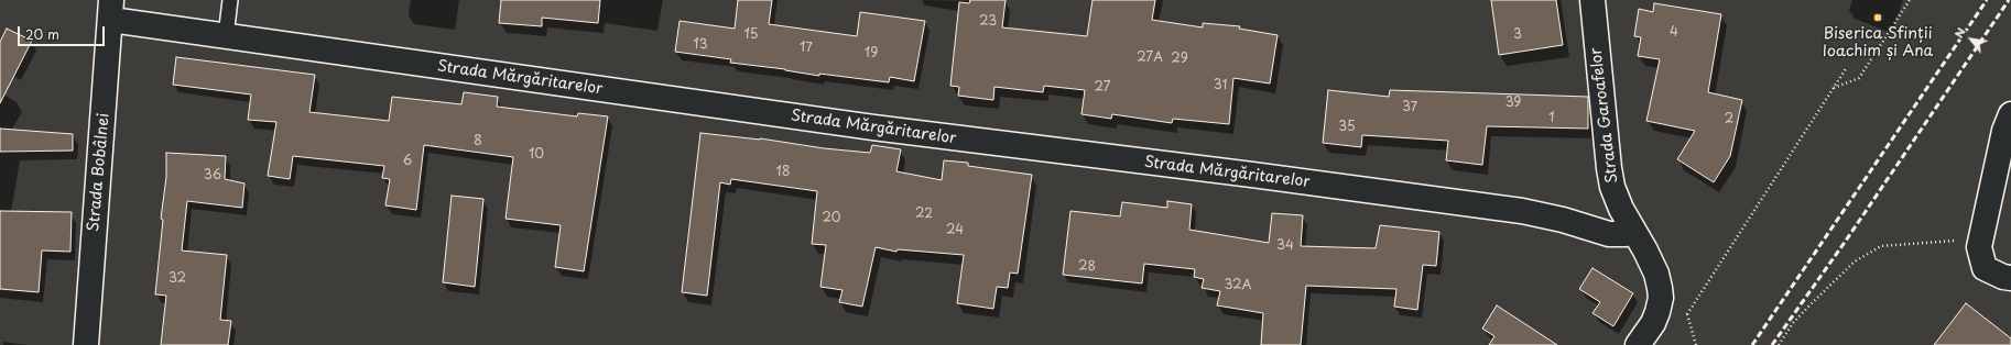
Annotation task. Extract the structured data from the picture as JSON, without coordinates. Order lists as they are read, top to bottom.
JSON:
{
  "streets": {
    "street": ["Strada Mărgăritarelor", "Strada Garoafelor", "Strada Bobâlnei"]
  },
  "crossings": [
    ["Strada Mărgăritarelor", "Strada Garoafelor"],
    ["Strada Mărgăritarelor", "Strada Bobâlnei"]
  ],
  "places": ["Biserica Sfinții Ioachim și Ana"],
  "house_numbers": [
    "23",
    "4",
    "15",
    "3",
    "13",
    "17",
    "19",
    "27A",
    "29",
    "31",
    "27",
    "39",
    "37",
    "1",
    "2",
    "35",
    "8",
    "10",
    "6",
    "18",
    "36",
    "22",
    "20",
    "24",
    "34",
    "28",
    "32",
    "32A"
  ],
  "scale_bar": "20 m",
  "north": "top left"
}
